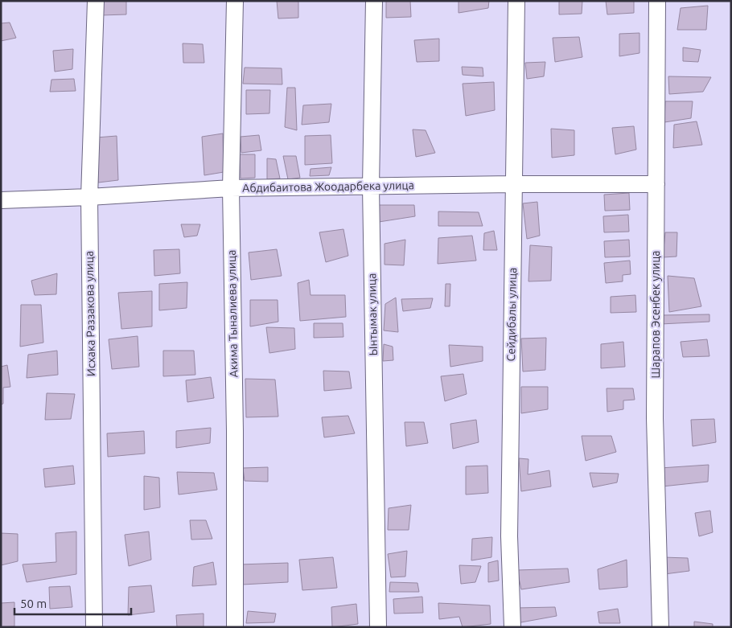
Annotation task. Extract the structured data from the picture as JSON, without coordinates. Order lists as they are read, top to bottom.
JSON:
{
  "streets": {
    "street": [
      "Абдибаитова Жоодарбека улица",
      "Исхака Раззакова улица",
      "Акима Тыналиева улица",
      "Ынтымак улица",
      "Сейдибалы улица",
      "Шарапов Эсенбек улица"
    ]
  },
  "crossings": [
    ["Абдибаитова Жоодарбека улица", "Исхака Раззакова улица"],
    ["Абдибаитова Жоодарбека улица", "Акима Тыналиева улица"],
    ["Абдибаитова Жоодарбека улица", "Ынтымак улица"],
    ["Абдибаитова Жоодарбека улица", "Сейдибалы улица"],
    ["Абдибаитова Жоодарбека улица", "Шарапов Эсенбек улица"]
  ],
  "scale_bar": "50 m"
}
